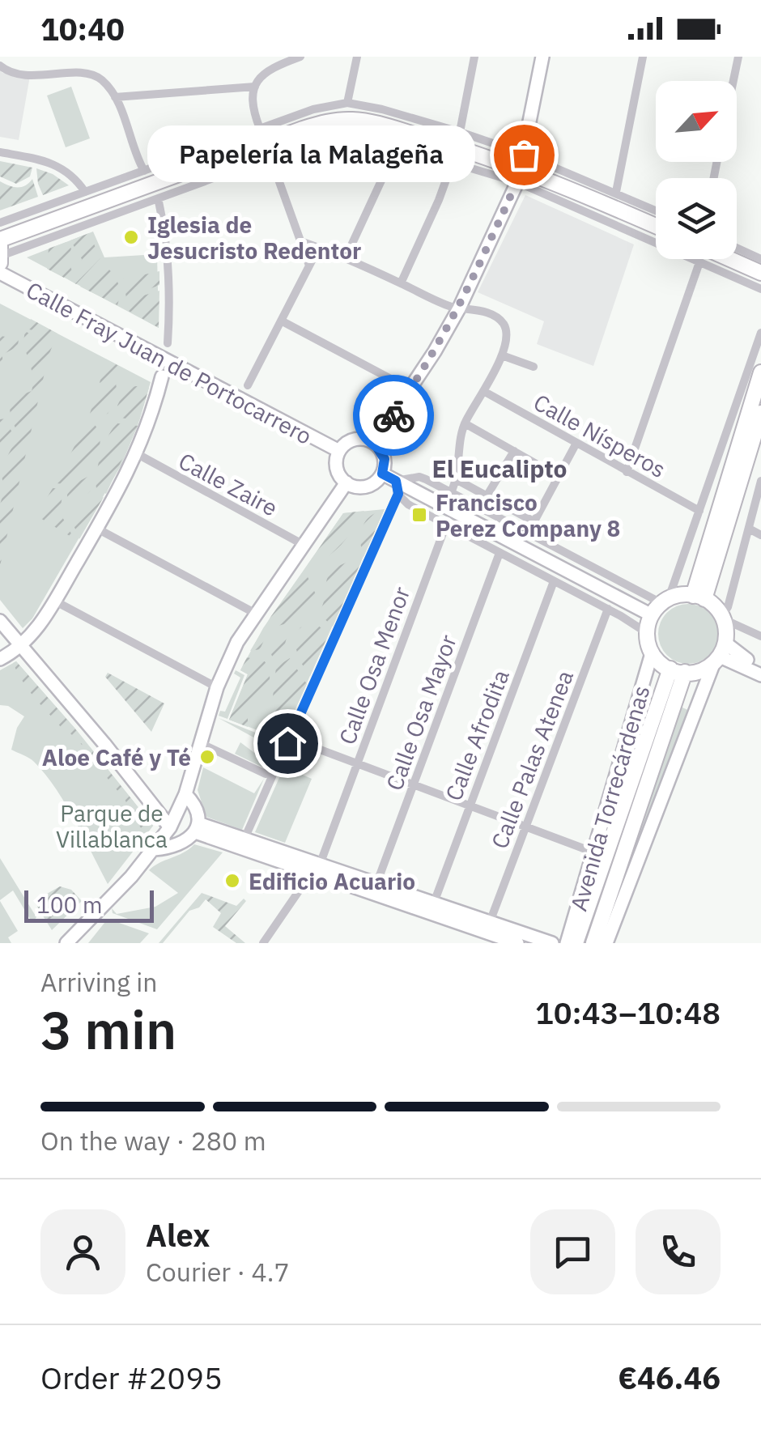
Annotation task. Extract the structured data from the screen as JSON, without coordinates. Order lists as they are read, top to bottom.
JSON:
{
  "streets": {
    "main road": ["Avenida Torrecárdenas"],
    "street": [
      "Calle Fray Juan de Portocarrero",
      "Calle Nísperos",
      "Calle Zaire",
      "Calle Osa Menor",
      "Calle Osa Mayor",
      "Calle Afrodita",
      "Calle Palas Atenea"
    ]
  },
  "districts": ["El Eucalipto"],
  "parks": ["Parque de Villablanca"],
  "places": {
    "other": [
      "Papelería la Malageña",
      "Iglesia de Jesucristo Redentor",
      "Aloe Café y Té",
      "Edificio Acuario"
    ],
    "transit": ["Francisco Perez Company 8"]
  },
  "scale_bar": "100 m",
  "north": "top right",
  "page": {
    "status": "10:40",
    "bubble": "Papelería la Malageña",
    "scale": "100 m",
    "heading": ["3 min", "Arriving in", "10:43–10:48"],
    "panel": [
      "Alex",
      "Courier · 4.7",
      "Order #2095",
      "€46.46"
    ],
    "bar": "On the way · 280 m"
  }
}
